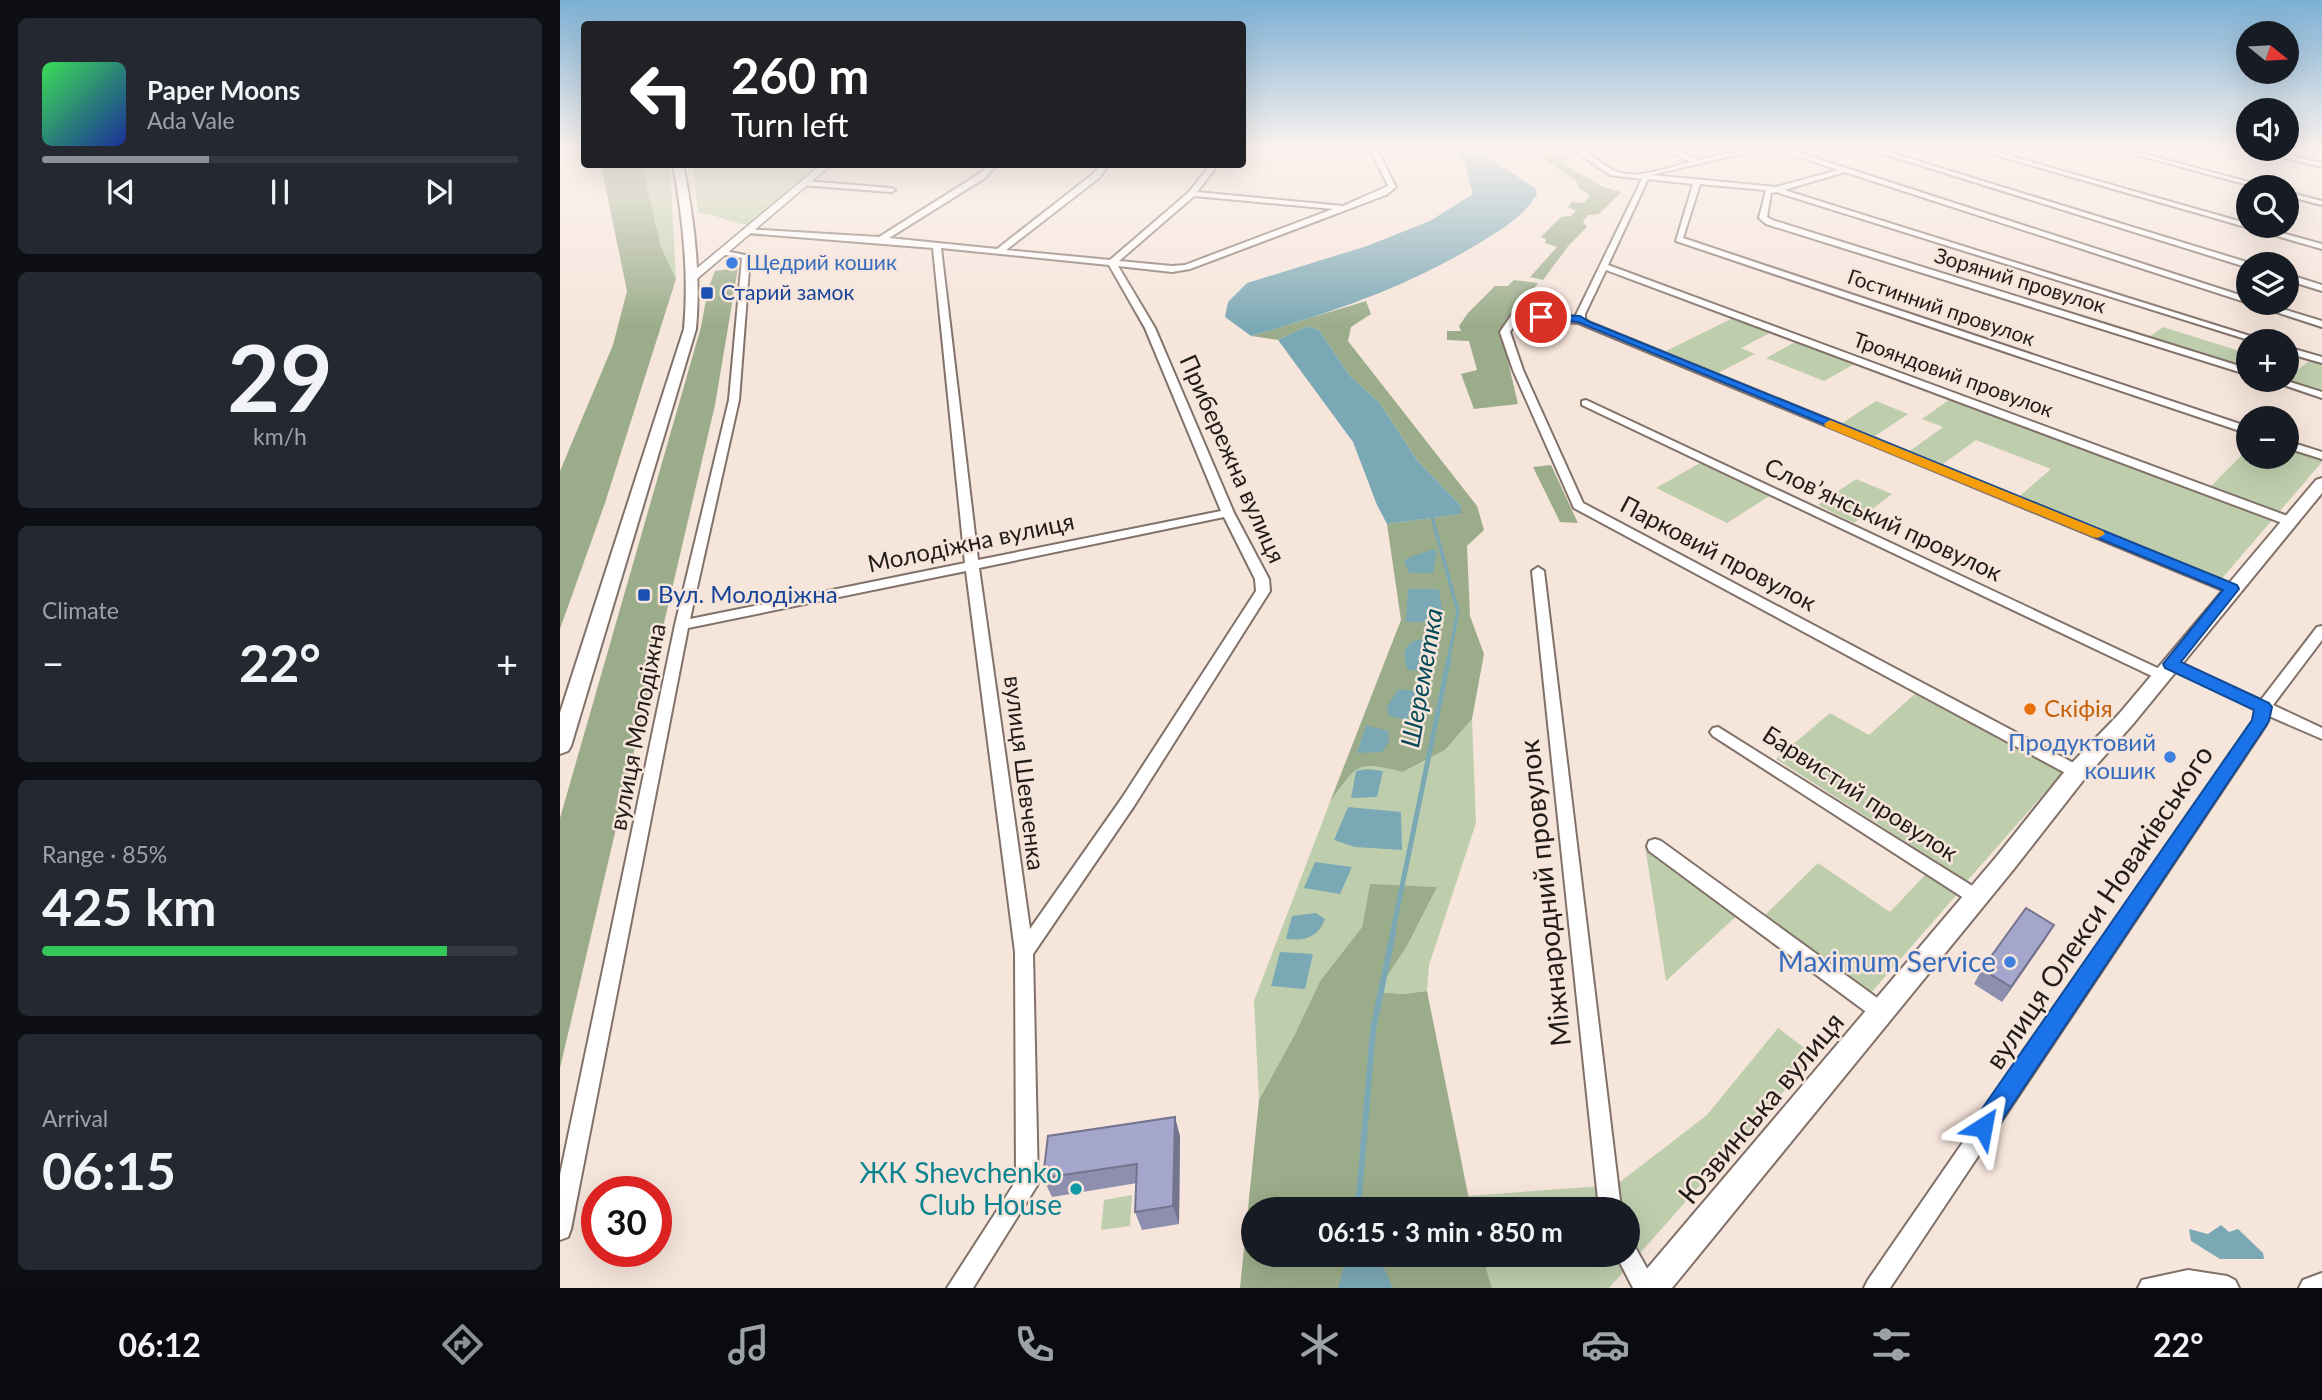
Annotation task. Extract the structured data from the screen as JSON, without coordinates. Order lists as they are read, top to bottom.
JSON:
{
  "streets": {
    "main road": ["Юзвинська вулиця"],
    "street": [
      "Зоряний провулок",
      "Гостинний провулок",
      "Трояндовий провулок",
      "Прибережна вулиця",
      "Словʼянський провулок",
      "Молодіжна вулиця",
      "Парковий провулок",
      "вулиця Молодіжна",
      "вулиця Шевченка",
      "Барвистий провулок",
      "Міжнародний провулок",
      "вулиця Олекси Новаківського"
    ]
  },
  "crossings": [
    ["Трояндовий провулок", "Юзвинська вулиця"],
    ["Прибережна вулиця", "Молодіжна вулиця"],
    ["Прибережна вулиця", "вулиця Шевченка"],
    ["Словʼянський провулок", "вулиця Олекси Новаківського"],
    ["Словʼянський провулок", "Юзвинська вулиця"],
    ["Молодіжна вулиця", "вулиця Молодіжна"],
    ["Молодіжна вулиця", "вулиця Шевченка"],
    ["Парковий провулок", "Юзвинська вулиця"],
    ["Барвистий провулок", "Юзвинська вулиця"]
  ],
  "water": ["Шереметка"],
  "places": {
    "other": [
      "Щедрий кошик",
      "Скіфія",
      "Продуктовий кошик",
      "Maximum Service",
      "ЖК Shevchenko Club House"
    ],
    "transit": ["Старий замок", "Вул. Молодіжна"]
  },
  "north": "right",
  "page": {
    "map_buttons": ["+", "−"],
    "turn": ["260 m", "Turn left"],
    "song": ["Paper Moons", "Ada Vale"],
    "tile": [
      ["29", "km/h"],
      "Climate",
      ["Range · 85%", "425 km"],
      ["Arrival", "06:15"]
    ],
    "heat": ["−", "22°", "+"],
    "limit": "30",
    "trip": "06:15 · 3 min · 850 m",
    "tabs": ["06:12", "22°"]
  }
}
